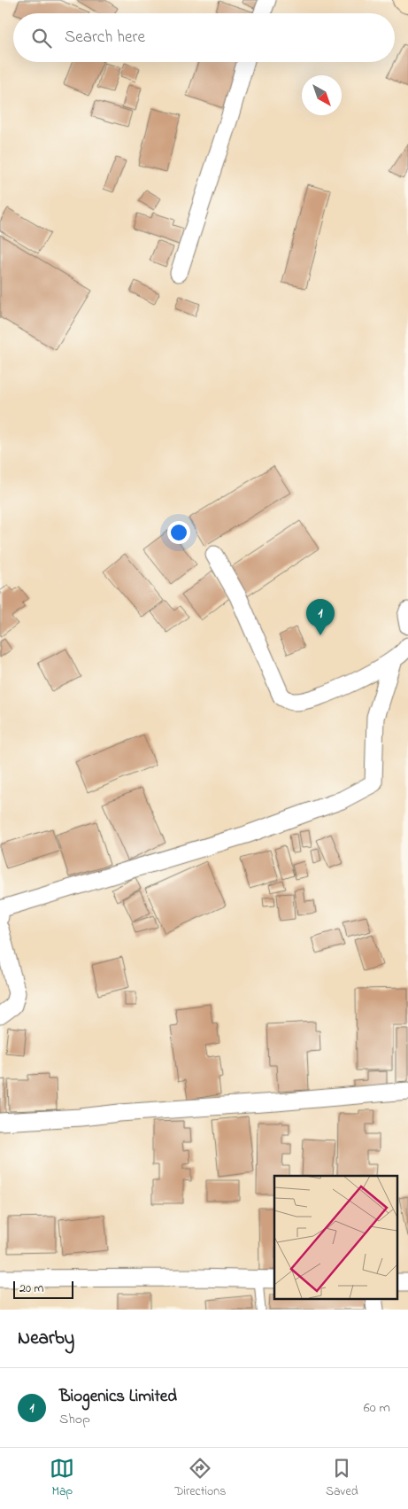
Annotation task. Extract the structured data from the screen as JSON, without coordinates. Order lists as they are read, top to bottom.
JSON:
{
  "scale_bar": "20 m",
  "north": "bottom right",
  "page": {
    "search": "Search here",
    "pins": "1",
    "scale": "20 m",
    "heading": "Nearby",
    "list": [
      {
        "mark": "1",
        "name": "Biogenics Limited",
        "note": "Shop",
        "value": "60 m"
      }
    ],
    "nav": ["Map", "Directions", "Saved"]
  }
}
